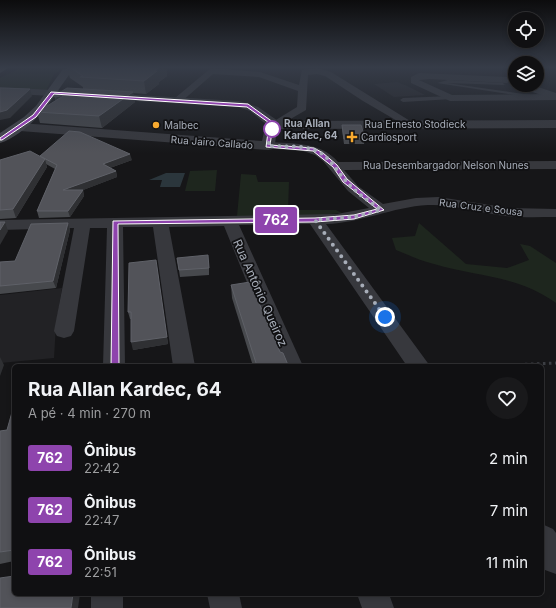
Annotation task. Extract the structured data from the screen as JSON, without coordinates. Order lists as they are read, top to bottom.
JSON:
{
  "streets": {
    "street": [
      "Rua Ernesto Stodieck",
      "Rua Jairo Callado",
      "Rua Desembargador Nelson Nunes",
      "Rua Cruz e Sousa",
      "Rua Antônio Queiroz"
    ]
  },
  "crossings": [
    ["Rua Jairo Callado", "Rua Desembargador Nelson Nunes"],
    ["Rua Jairo Callado", "Rua Cruz e Sousa"],
    ["Rua Cruz e Sousa", "Rua Antônio Queiroz"]
  ],
  "places": {
    "other": ["Malbec", "Rua Allan Kardec, 64"],
    "health": ["Cardiosport"]
  },
  "lines": ["bus line 762"],
  "page": {
    "on_map": "762",
    "heading": ["Rua Allan Kardec, 64", "A pé · 4 min · 270 m"],
    "list": [
      {
        "mark": "762",
        "name": "Ônibus",
        "note": "22:42",
        "value": "2 min"
      },
      {
        "mark": "762",
        "name": "Ônibus",
        "note": "22:47",
        "value": "7 min"
      },
      {
        "mark": "762",
        "name": "Ônibus",
        "note": "22:51",
        "value": "11 min"
      }
    ]
  }
}
